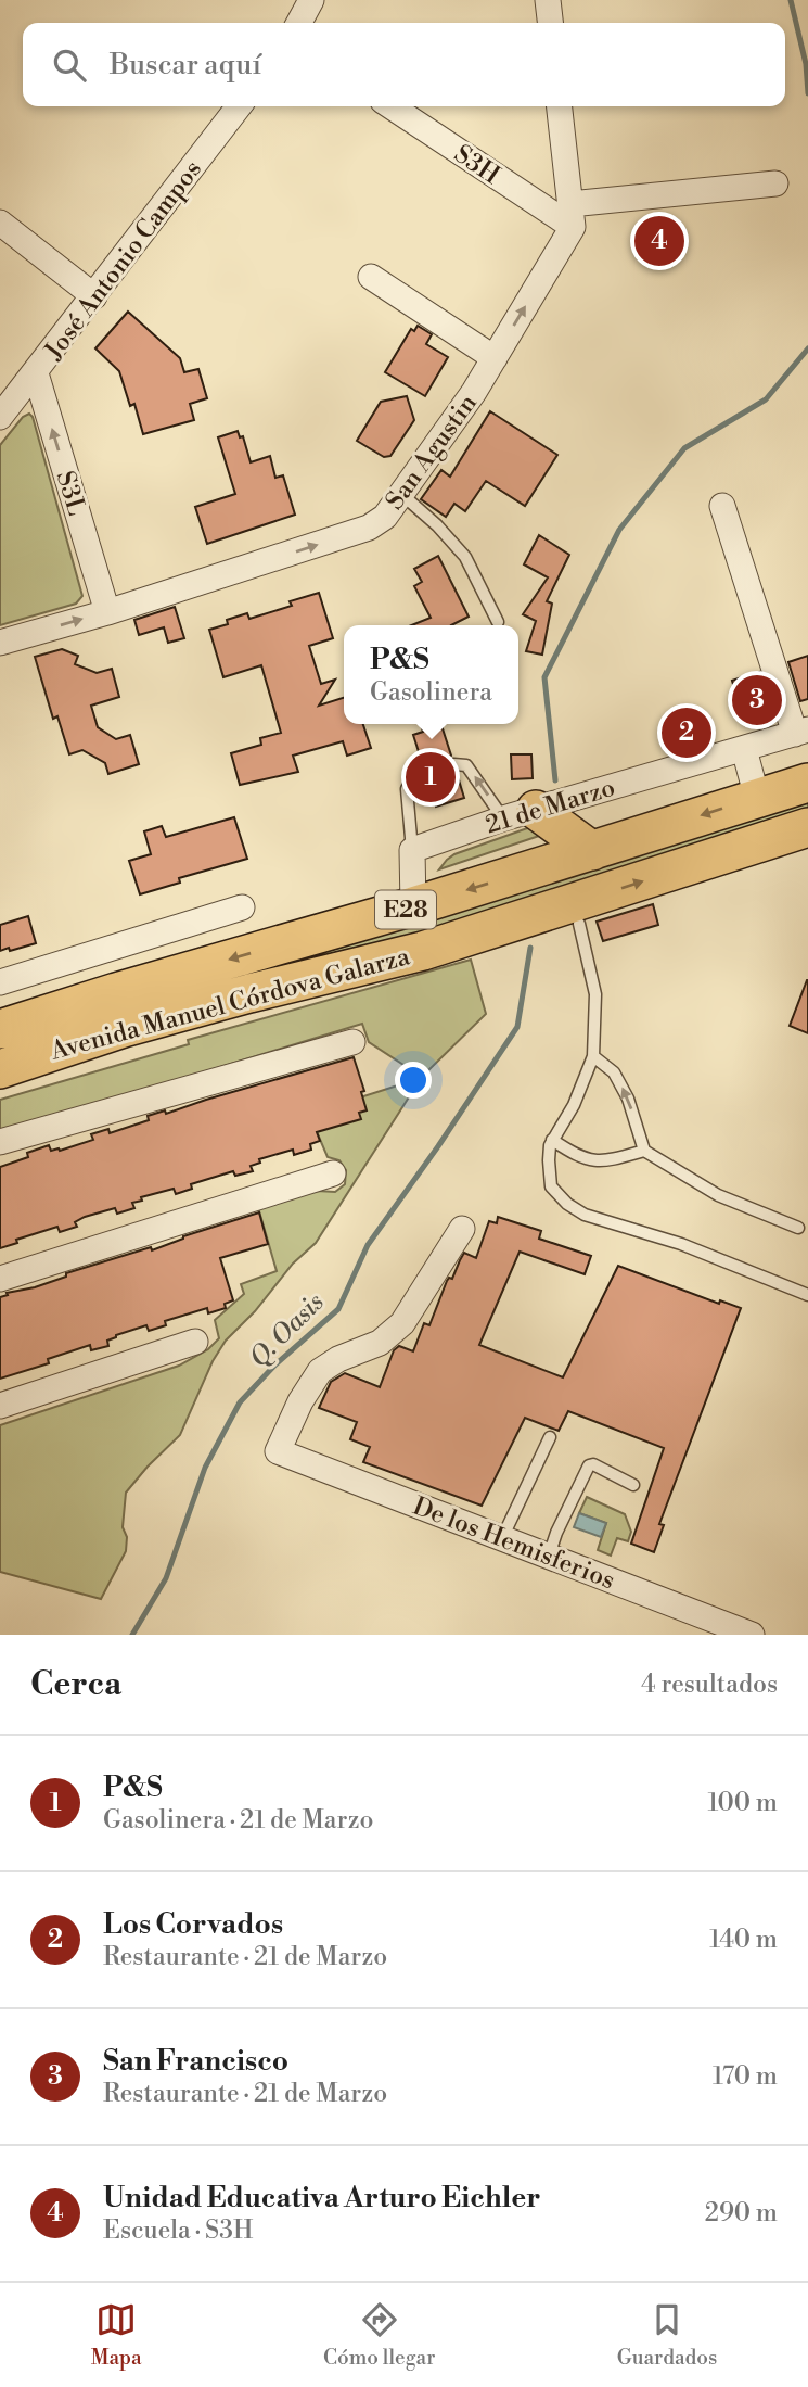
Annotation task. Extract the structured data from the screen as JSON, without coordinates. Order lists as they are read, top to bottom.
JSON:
{
  "streets": {
    "main road": ["E28", "Avenida Manuel Córdova Galarza"],
    "street": [
      "S3H",
      "José Antonio Campos",
      "San Agustin",
      "S3L",
      "21 de Marzo",
      "De los Hemisferios"
    ]
  },
  "crossings": [
    ["S3H", "San Agustin"],
    ["José Antonio Campos", "S3L"],
    ["San Agustin", "S3L"]
  ],
  "one_way": ["San Agustin", "S3L"],
  "water": ["Q. Oasis"],
  "page": {
    "search": "Buscar aquí",
    "pins": [
      "4",
      "3",
      "2",
      "1"
    ],
    "popup": ["P&S", "Gasolinera"],
    "heading": ["Cerca", "4 resultados"],
    "list": [
      {
        "mark": "1",
        "name": "P&S",
        "note": "Gasolinera · 21 de Marzo",
        "value": "100 m"
      },
      {
        "mark": "2",
        "name": "Los Corvados",
        "note": "Restaurante · 21 de Marzo",
        "value": "140 m"
      },
      {
        "mark": "3",
        "name": "San Francisco",
        "note": "Restaurante · 21 de Marzo",
        "value": "170 m"
      },
      {
        "mark": "4",
        "name": "Unidad Educativa Arturo Eichler",
        "note": "Escuela · S3H",
        "value": "290 m"
      }
    ],
    "nav": ["Mapa", "Cómo llegar", "Guardados"]
  }
}
